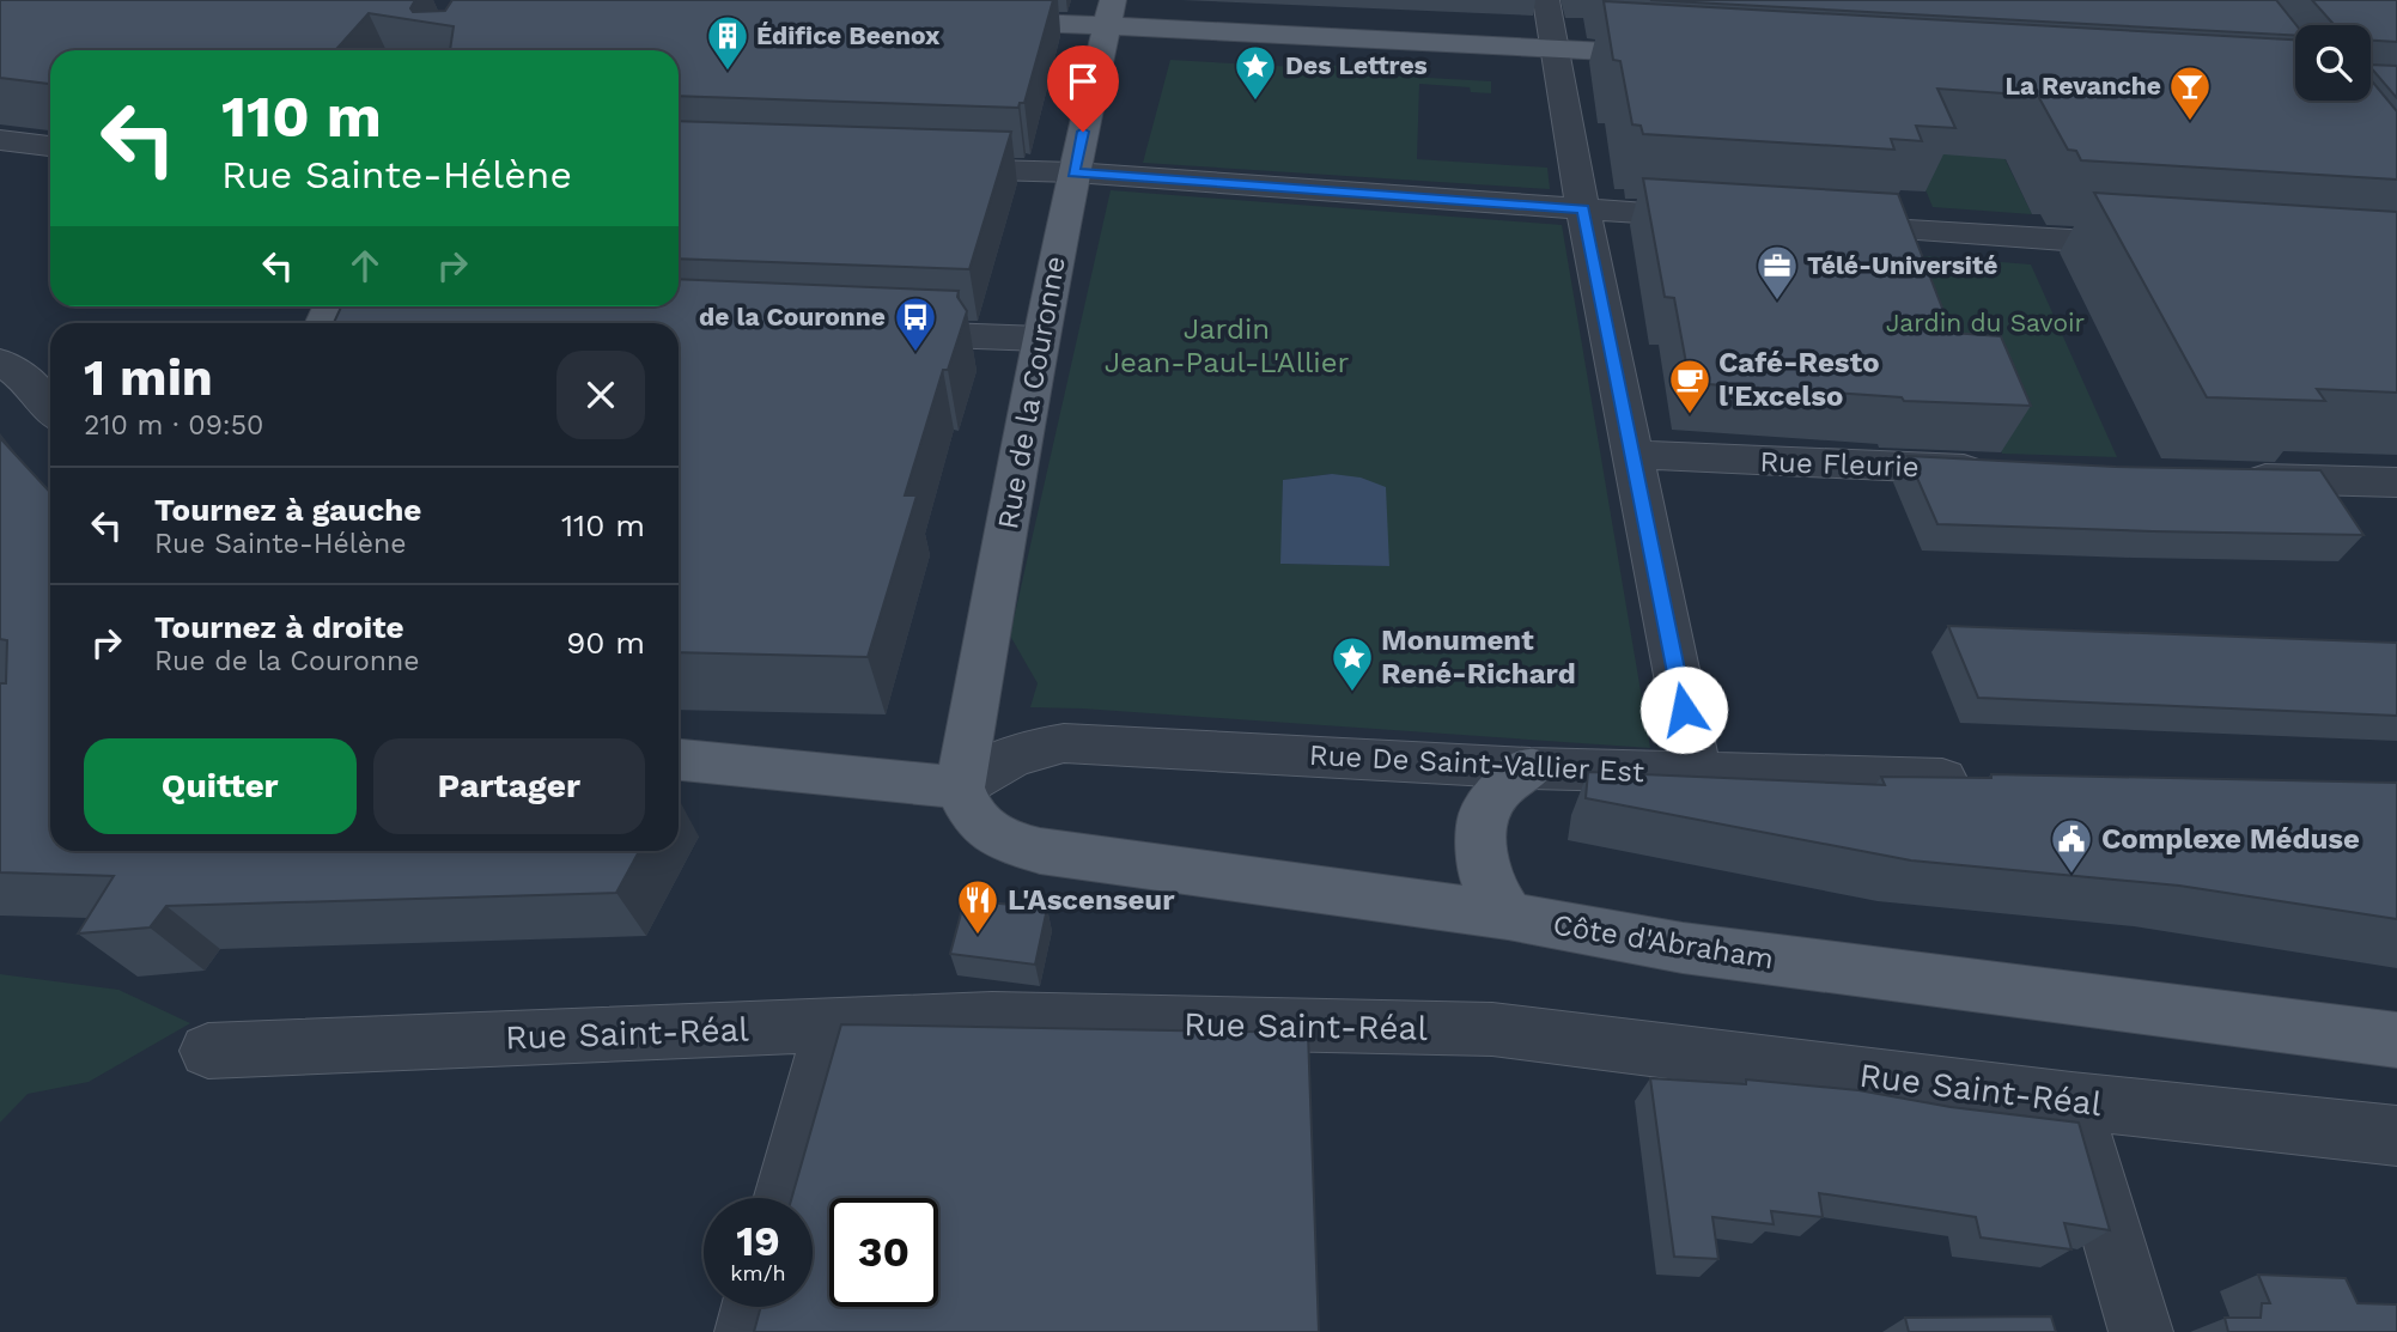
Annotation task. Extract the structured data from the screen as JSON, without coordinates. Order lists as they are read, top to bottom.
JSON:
{
  "streets": {
    "main road": ["Rue de la Couronne", "Côte d'Abraham"],
    "street": ["Rue Fleurie", "Rue De Saint-Vallier Est", "Rue Saint-Réal"]
  },
  "crossings": [
    ["Rue de la Couronne", "Rue De Saint-Vallier Est"],
    ["Rue de la Couronne", "Côte d'Abraham"],
    ["Rue De Saint-Vallier Est", "Côte d'Abraham"]
  ],
  "parks": ["Jardin du Savoir", "Jardin Jean-Paul-L'Allier"],
  "places": {
    "building": ["Édifice Beenox"],
    "place": ["Des Lettres", "Monument René-Richard"],
    "bar": ["La Revanche"],
    "office": ["Télé-Université"],
    "bus stop": ["de la Couronne"],
    "cafe": ["Café-Resto l'Excelso"],
    "public building": ["Complexe Méduse"],
    "restaurant": ["L'Ascenseur"]
  },
  "page": {
    "turn": ["110 m", "Rue Sainte-Hélène"],
    "heading": ["1 min", "210 m · 09:50"],
    "list": [
      {
        "name": "Tournez à gauche",
        "note": "Rue Sainte-Hélène",
        "value": "110 m"
      },
      {
        "name": "Tournez à droite",
        "note": "Rue de la Couronne",
        "value": "90 m"
      }
    ],
    "buttons": ["Quitter", "Partager"],
    "speed": "19 km/h",
    "limit": "30"
  }
}
